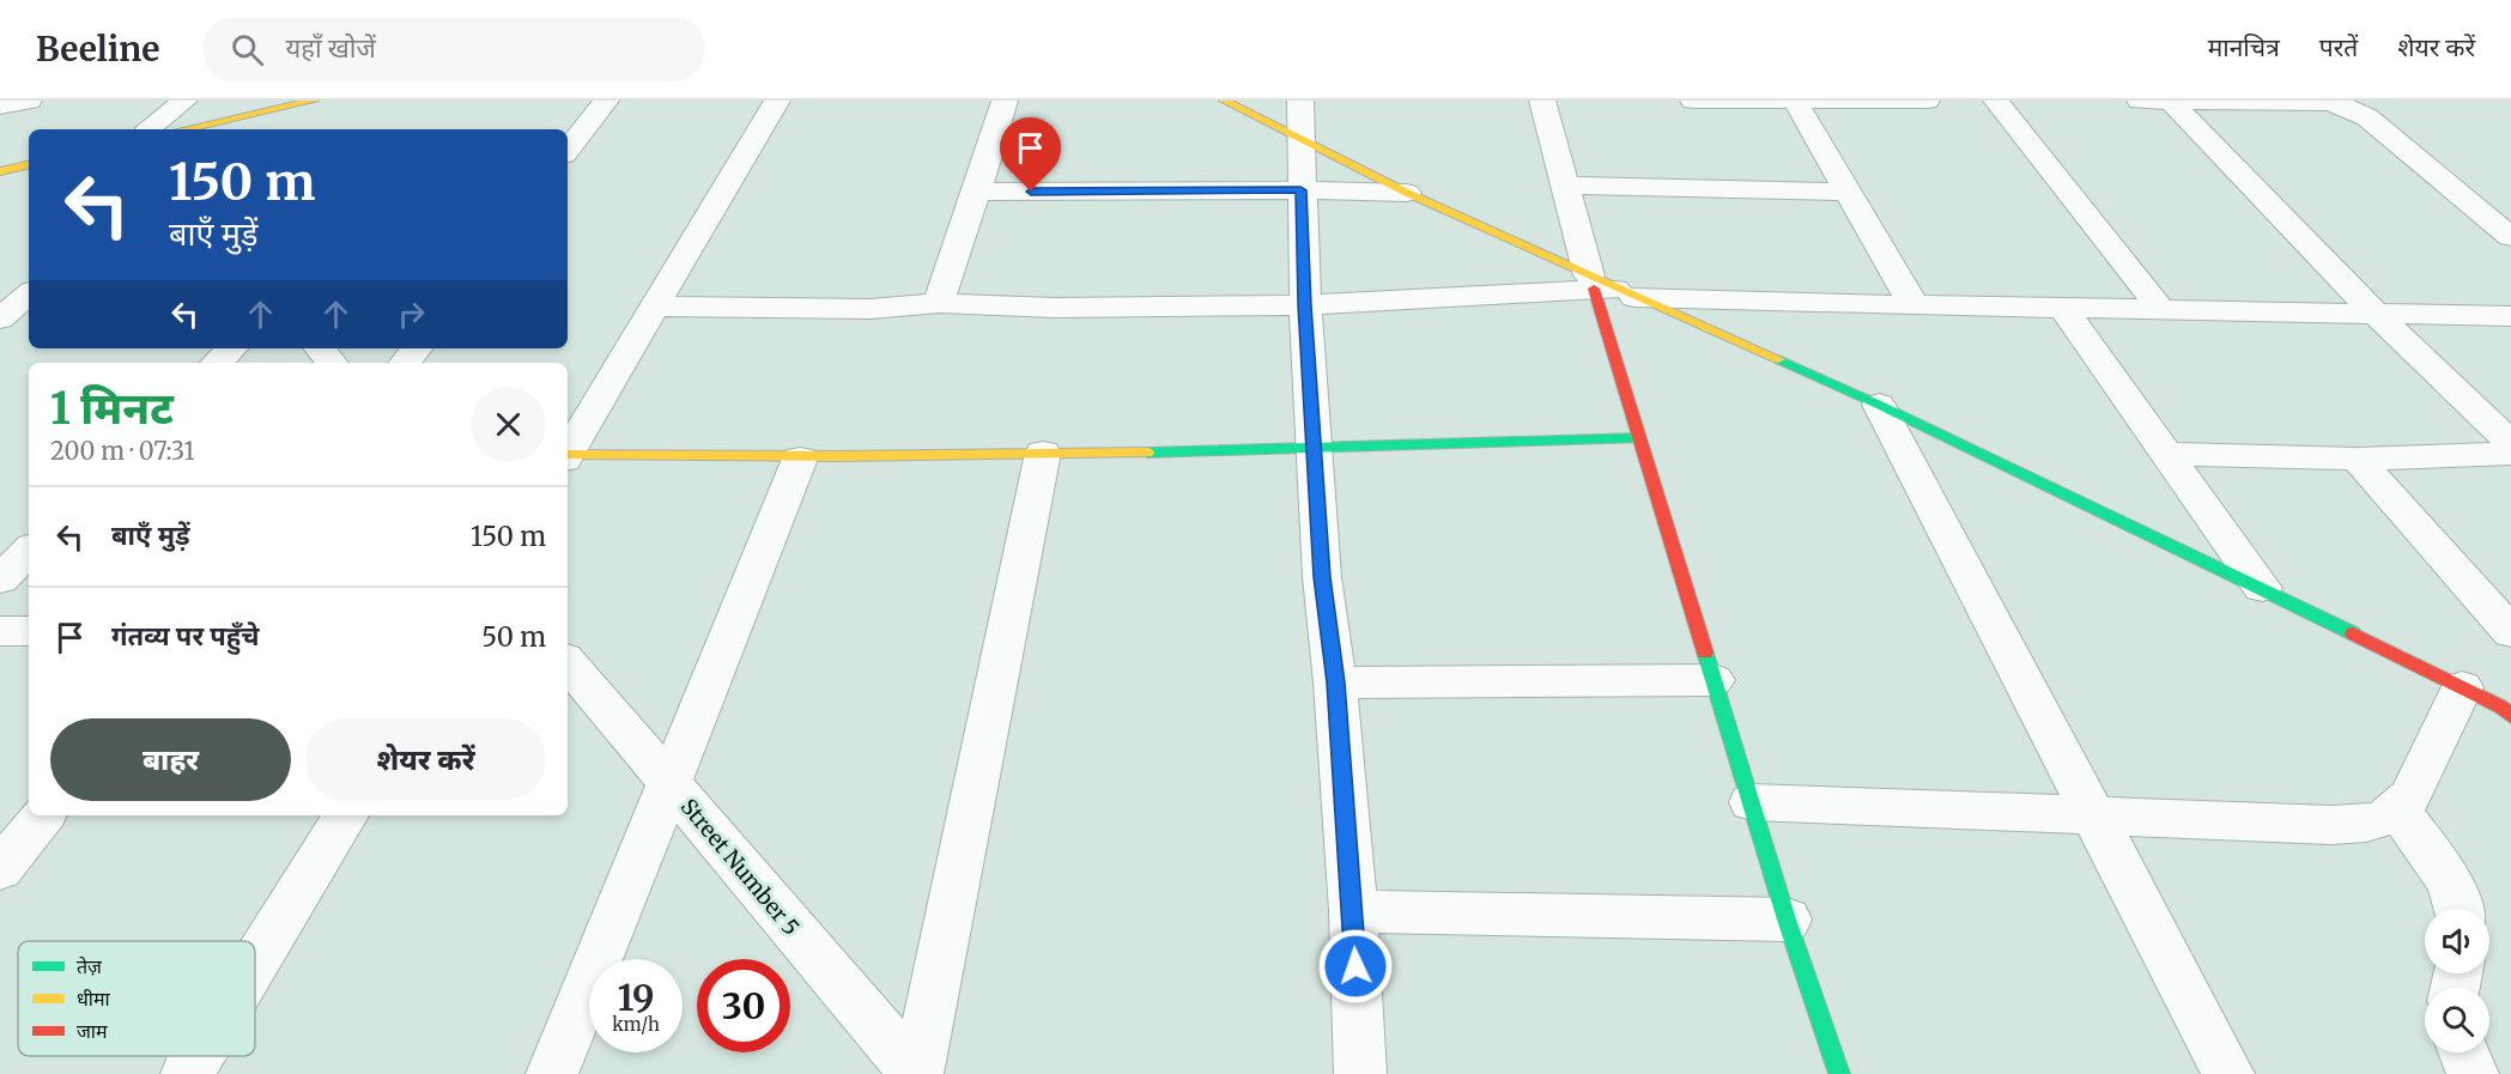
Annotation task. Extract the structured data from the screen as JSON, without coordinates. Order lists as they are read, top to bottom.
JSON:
{
  "streets": {
    "street": ["Street Number 5"]
  },
  "legend": ["तेज़", "धीमा", "जाम"],
  "page": {
    "header": "Beeline",
    "search": "यहाँ खोजें",
    "nav": ["मानचित्र", "परतें", "शेयर करें"],
    "turn": ["150 m", "बाएँ मुड़ें"],
    "heading": ["1 मिनट", "200 m · 07:31"],
    "list": [
      {
        "name": "बाएँ मुड़ें",
        "value": "150 m"
      },
      {
        "name": "गंतव्य पर पहुँचे",
        "value": "50 m"
      }
    ],
    "buttons": ["बाहर", "शेयर करें"],
    "speed": "19 km/h",
    "limit": "30"
  }
}
